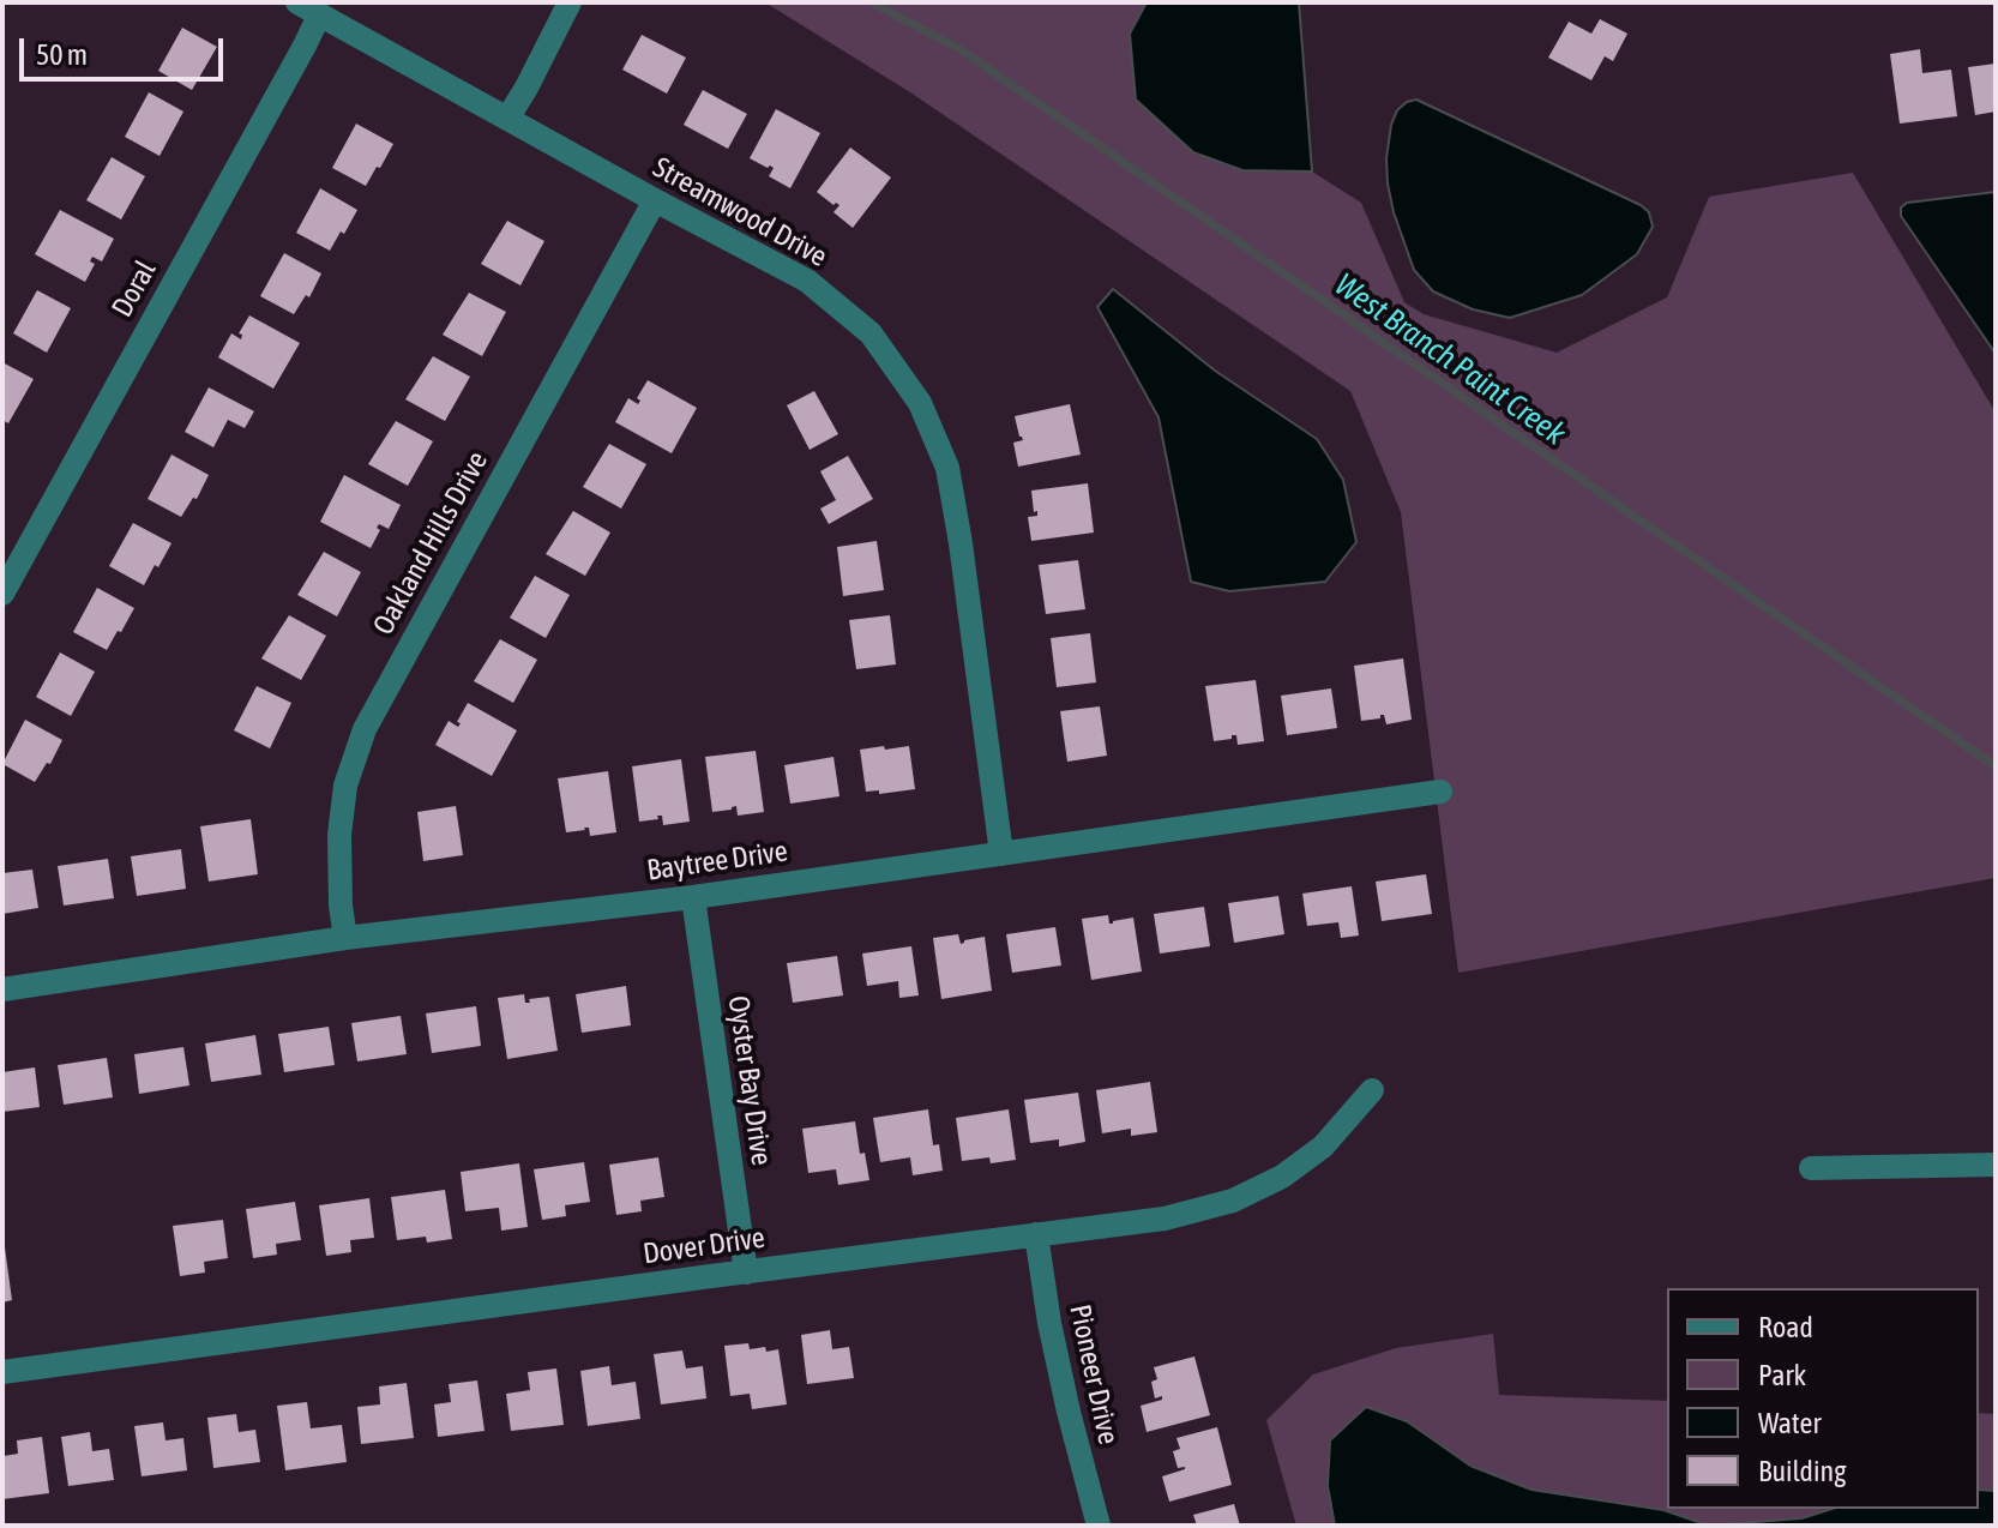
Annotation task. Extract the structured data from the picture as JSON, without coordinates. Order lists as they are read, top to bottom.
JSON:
{
  "streets": {
    "street": [
      "Streamwood Drive",
      "Doral",
      "Oakland Hills Drive",
      "Baytree Drive",
      "Oyster Bay Drive",
      "Dover Drive",
      "Pioneer Drive"
    ]
  },
  "crossings": [
    ["Streamwood Drive", "Doral"],
    ["Streamwood Drive", "Oakland Hills Drive"],
    ["Streamwood Drive", "Baytree Drive"],
    ["Oakland Hills Drive", "Baytree Drive"],
    ["Baytree Drive", "Oyster Bay Drive"],
    ["Oyster Bay Drive", "Dover Drive"],
    ["Dover Drive", "Pioneer Drive"]
  ],
  "water": ["West Branch Paint Creek"],
  "legend": [
    "Road",
    "Park",
    "Water",
    "Building"
  ],
  "scale_bar": "50 m"
}
